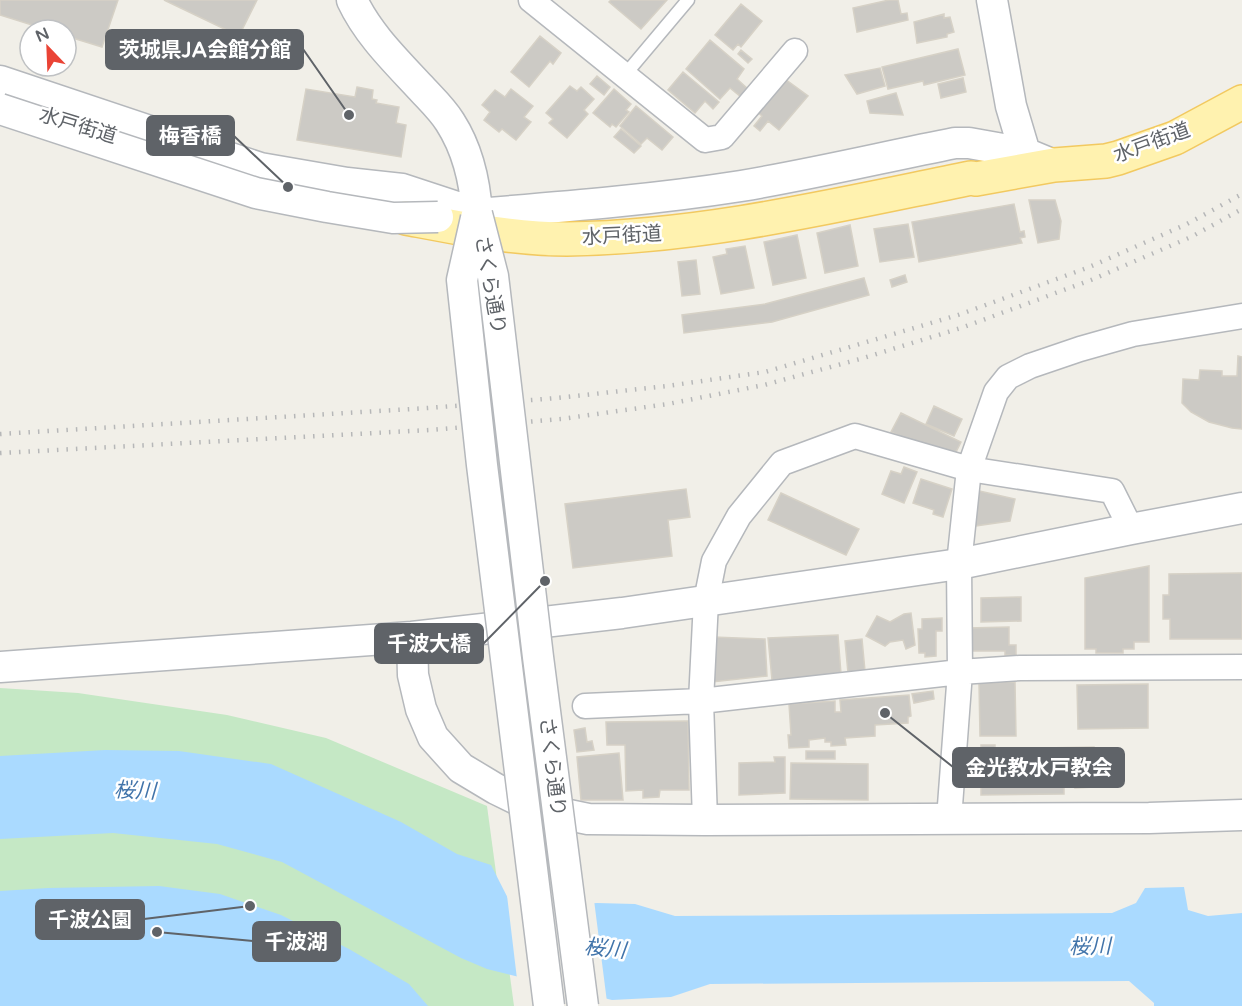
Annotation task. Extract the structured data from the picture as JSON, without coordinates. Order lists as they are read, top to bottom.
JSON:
{
  "streets": {
    "main road": ["水戸街道"],
    "street": ["さくら通り"]
  },
  "water": ["桜川"],
  "places": [
    "茨城県JA会館分館",
    "梅香橋",
    "千波大橋",
    "金光教水戸教会",
    "千波公園",
    "千波湖"
  ],
  "north": "top left"
}
